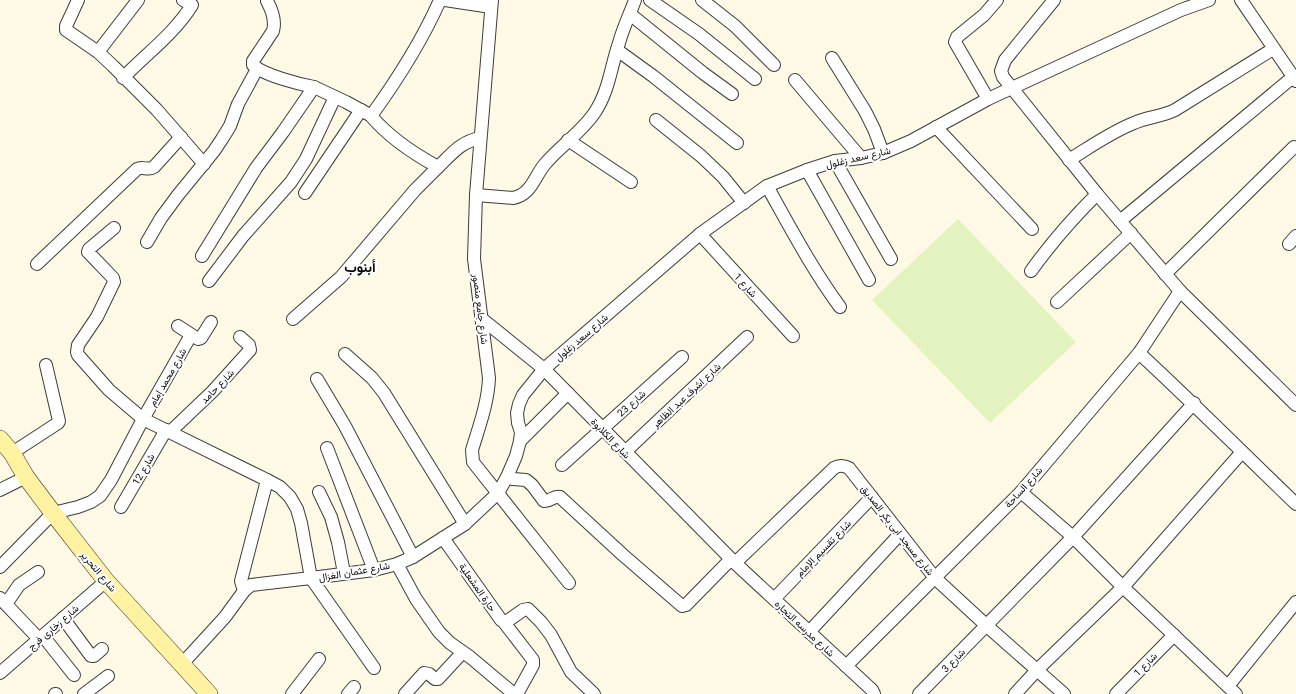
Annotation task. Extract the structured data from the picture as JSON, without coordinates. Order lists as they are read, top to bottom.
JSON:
{
  "streets": {
    "street": [
      "شارع سعد زغلول",
      "شارع 1",
      "شارع جامع منصور",
      "شارع محمد إمام",
      "شارع حامد",
      "شارع اشرف عبد الظاهر",
      "شارع 23",
      "شارع الكلابوة",
      "شارع 12",
      "شارع الساحة",
      "شارع مسجد ابى بكر الصديق",
      "شارع تقسيم الإمام",
      "شارع التحرير",
      "شارع عثمان الغزال",
      "حارة المشعلية",
      "شارع زخارى فرج",
      "شارع مدرسه التجاره",
      "شارع 3"
    ]
  },
  "crossings": [
    ["شارع سعد زغلول", "شارع 1"],
    ["شارع سعد زغلول", "شارع الكلابوة"],
    ["شارع سعد زغلول", "شارع عثمان الغزال"],
    ["شارع جامع منصور", "شارع الكلابوة"],
    ["شارع جامع منصور", "شارع عثمان الغزال"],
    ["شارع محمد إمام", "شارع التحرير"],
    ["شارع حامد", "شارع 12"],
    ["شارع اشرف عبد الظاهر", "شارع الكلابوة"],
    ["شارع 23", "شارع الكلابوة"],
    ["شارع الكلابوة", "شارع مسجد ابى بكر الصديق"],
    ["شارع الكلابوة", "شارع عثمان الغزال"],
    ["شارع الكلابوة", "شارع مدرسه التجاره"],
    ["شارع الساحة", "شارع مسجد ابى بكر الصديق"],
    ["شارع الساحة", "شارع مدرسه التجاره"],
    ["شارع مسجد ابى بكر الصديق", "شارع تقسيم الإمام"],
    ["شارع مسجد ابى بكر الصديق", "شارع مدرسه التجاره"],
    ["شارع مسجد ابى بكر الصديق", "شارع 3"],
    ["شارع تقسيم الإمام", "شارع مدرسه التجاره"],
    ["شارع التحرير", "شارع زخارى فرج"],
    ["شارع عثمان الغزال", "حارة المشعلية"]
  ],
  "districts": ["أبنوب"]
}
